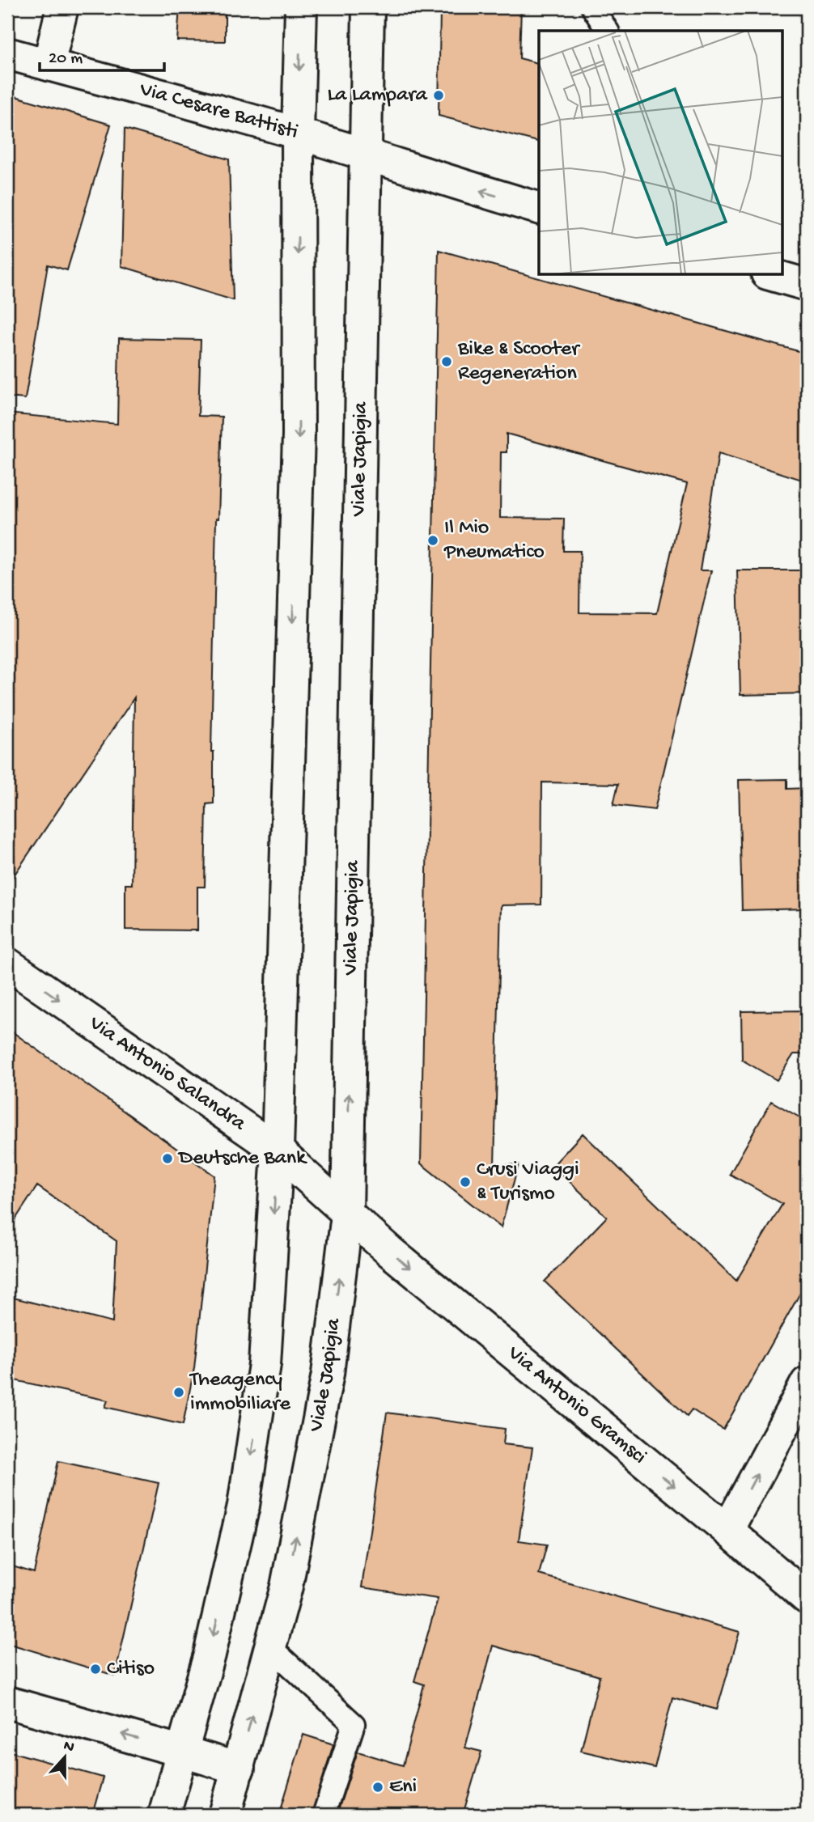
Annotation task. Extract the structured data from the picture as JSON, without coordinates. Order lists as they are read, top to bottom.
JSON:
{
  "streets": {
    "main road": [
      "Via Cesare Battisti",
      "Viale Japigia",
      "Via Antonio Salandra",
      "Via Antonio Gramsci"
    ]
  },
  "crossings": [
    ["Via Cesare Battisti", "Viale Japigia"],
    ["Viale Japigia", "Via Antonio Salandra"],
    ["Viale Japigia", "Via Antonio Gramsci"],
    ["Via Antonio Salandra", "Via Antonio Gramsci"]
  ],
  "one_way": ["Via Antonio Salandra", "Via Antonio Gramsci"],
  "places": [
    "La Lampara",
    "Bike & Scooter Regeneration",
    "Il Mio Pneumatico",
    "Deutsche Bank",
    "Crusi Viaggi & Turismo",
    "Theagency immobiliare",
    "Citiso",
    "Eni"
  ],
  "scale_bar": "20 m",
  "north": "top"
}
